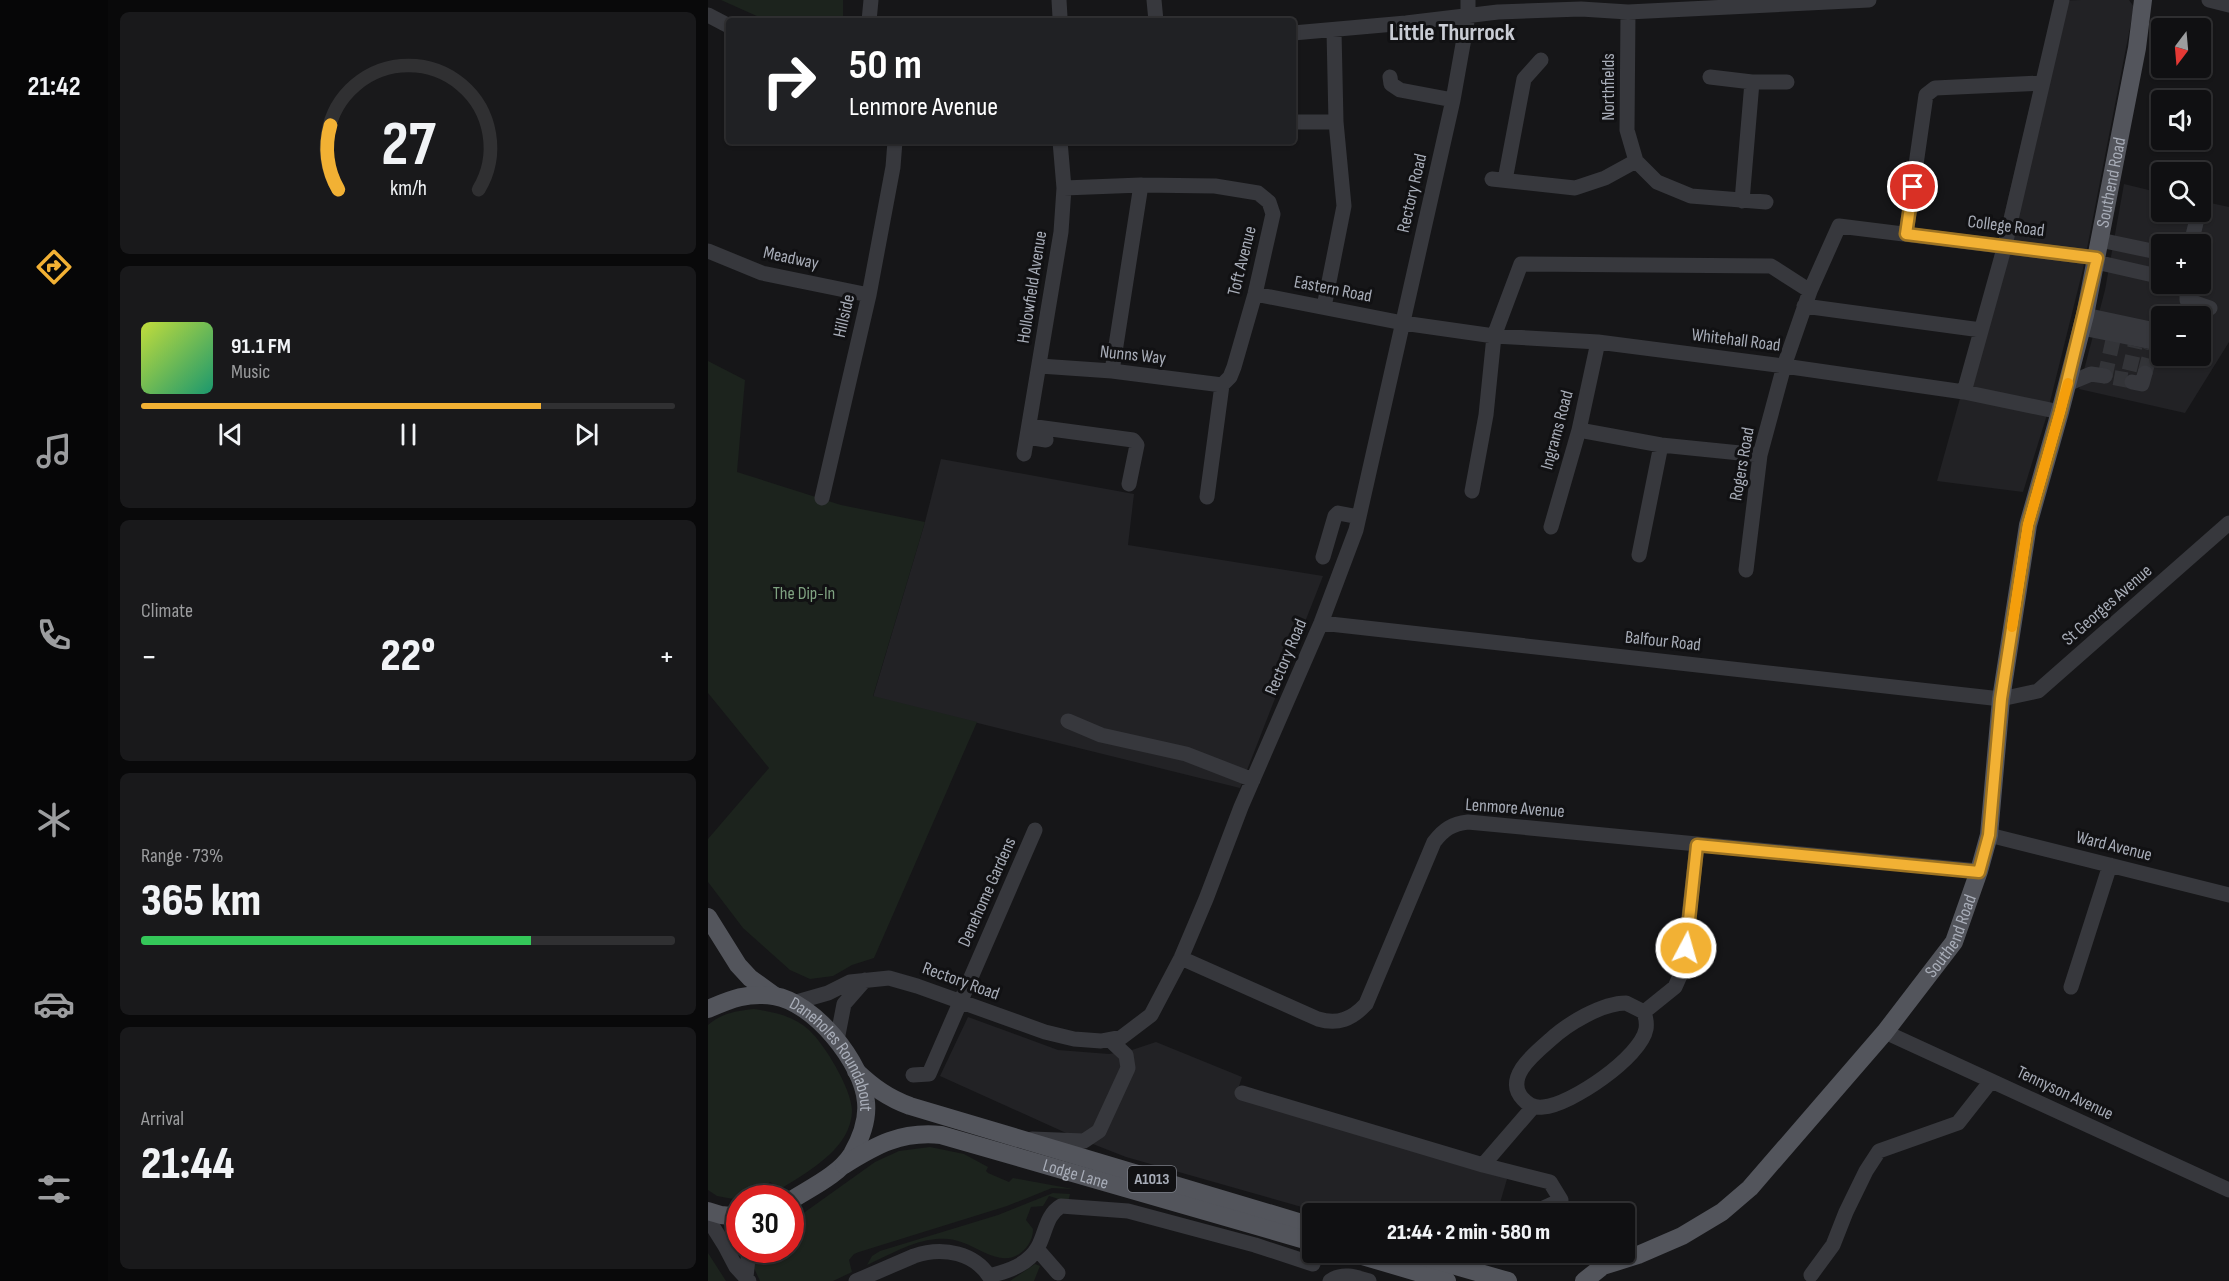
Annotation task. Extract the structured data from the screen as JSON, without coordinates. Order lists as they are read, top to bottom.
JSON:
{
  "streets": {
    "main road": [
      "Southend Road",
      "Daneholes Roundabout",
      "Lodge Lane",
      "A1013"
    ],
    "street": [
      "Northfields",
      "Rectory Road",
      "College Road",
      "Meadway",
      "Toft Avenue",
      "Hollowfield Avenue",
      "Eastern Road",
      "Hillside",
      "Whitehall Road",
      "Nunns Way",
      "Ingrams Road",
      "Rogers Road",
      "St Georges Avenue",
      "Balfour Road",
      "Lenmore Avenue",
      "Ward Avenue",
      "Denehome Gardens",
      "Tennyson Avenue"
    ]
  },
  "crossings": [
    ["Southend Road", "College Road"],
    ["Southend Road", "Whitehall Road"],
    ["Southend Road", "St Georges Avenue"],
    ["Southend Road", "Balfour Road"],
    ["Southend Road", "Lenmore Avenue"],
    ["Southend Road", "Ward Avenue"],
    ["Southend Road", "Tennyson Avenue"],
    ["Rectory Road", "Eastern Road"],
    ["Rectory Road", "Whitehall Road"],
    ["Rectory Road", "Balfour Road"],
    ["Rectory Road", "Lenmore Avenue"],
    ["Rectory Road", "Denehome Gardens"],
    ["Rectory Road", "Daneholes Roundabout"],
    ["College Road", "Rogers Road"],
    ["Meadway", "Hillside"],
    ["Toft Avenue", "Hollowfield Avenue"],
    ["Toft Avenue", "Eastern Road"],
    ["Toft Avenue", "Nunns Way"],
    ["Hollowfield Avenue", "Nunns Way"],
    ["Eastern Road", "Whitehall Road"],
    ["Whitehall Road", "Ingrams Road"],
    ["Whitehall Road", "Rogers Road"],
    ["St Georges Avenue", "Balfour Road"],
    ["Daneholes Roundabout", "Lodge Lane"]
  ],
  "districts": ["Little Thurrock"],
  "parks": ["The Dip-In"],
  "north": "bottom",
  "page": {
    "tabs": "21:42",
    "map_buttons": ["+", "−"],
    "turn": ["50 m", "Lenmore Avenue"],
    "song": ["91.1 FM", "Music"],
    "tile": [
      "Climate",
      ["Range · 73%", "365 km"],
      ["Arrival", "21:44"]
    ],
    "heat": ["−", "22°", "+"],
    "limit": "30",
    "trip": "21:44 · 2 min · 580 m",
    "gauge": ["27", "km/h"]
  }
}
